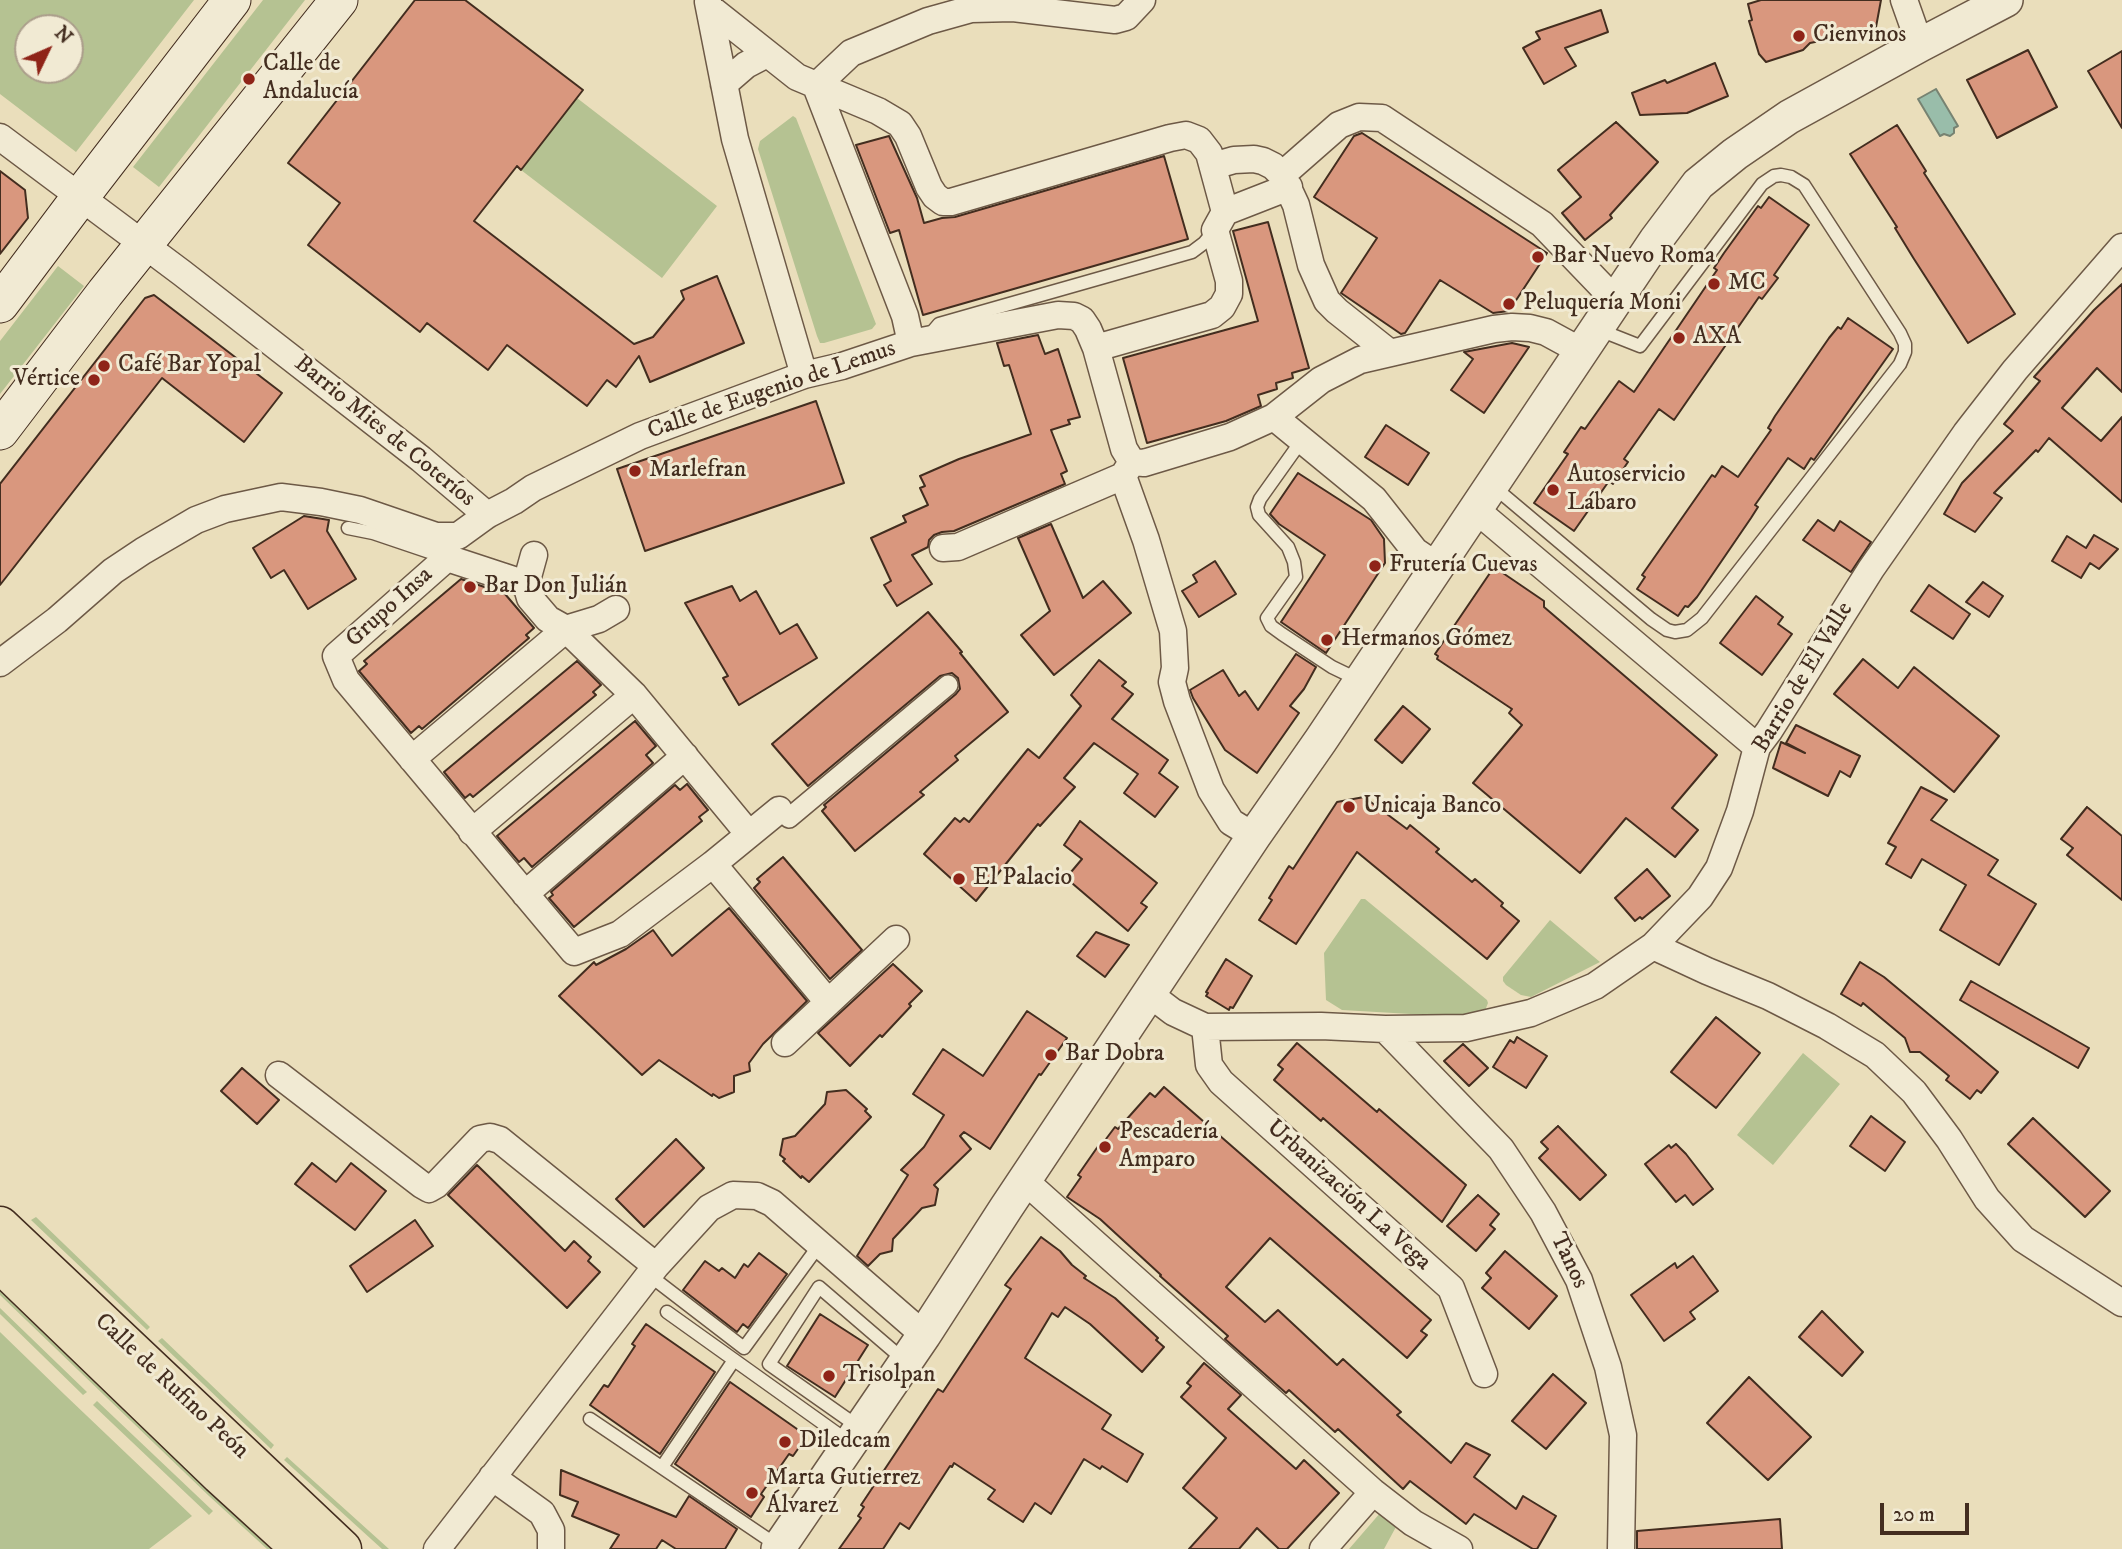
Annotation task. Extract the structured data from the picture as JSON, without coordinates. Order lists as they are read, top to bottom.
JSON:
{
  "streets": {
    "main road": ["Calle de Rufino Peón"],
    "street": [
      "Calle de Eugenio de Lemus",
      "Barrio Mies de Coteríos",
      "Grupo Insa",
      "Barrio de El Valle",
      "Urbanización La Vega",
      "Tanos"
    ]
  },
  "crossings": [
    ["Calle de Eugenio de Lemus", "Barrio Mies de Coteríos"]
  ],
  "places": [
    "Cienvinos",
    "Calle de Andalucía",
    "Bar Nuevo Roma",
    "MC",
    "Peluquería Moni",
    "AXA",
    "Café Bar Yopal",
    "Vértice",
    "Marlefran",
    "Autoservicio Lábaro",
    "Frutería Cuevas",
    "Bar Don Julián",
    "Hermanos Gómez",
    "Unicaja Banco",
    "El Palacio",
    "Bar Dobra",
    "Pescadería Amparo",
    "Trisolpan",
    "Diledcam",
    "Marta Gutierrez Álvarez"
  ],
  "scale_bar": "20 m",
  "north": "top right"
}
